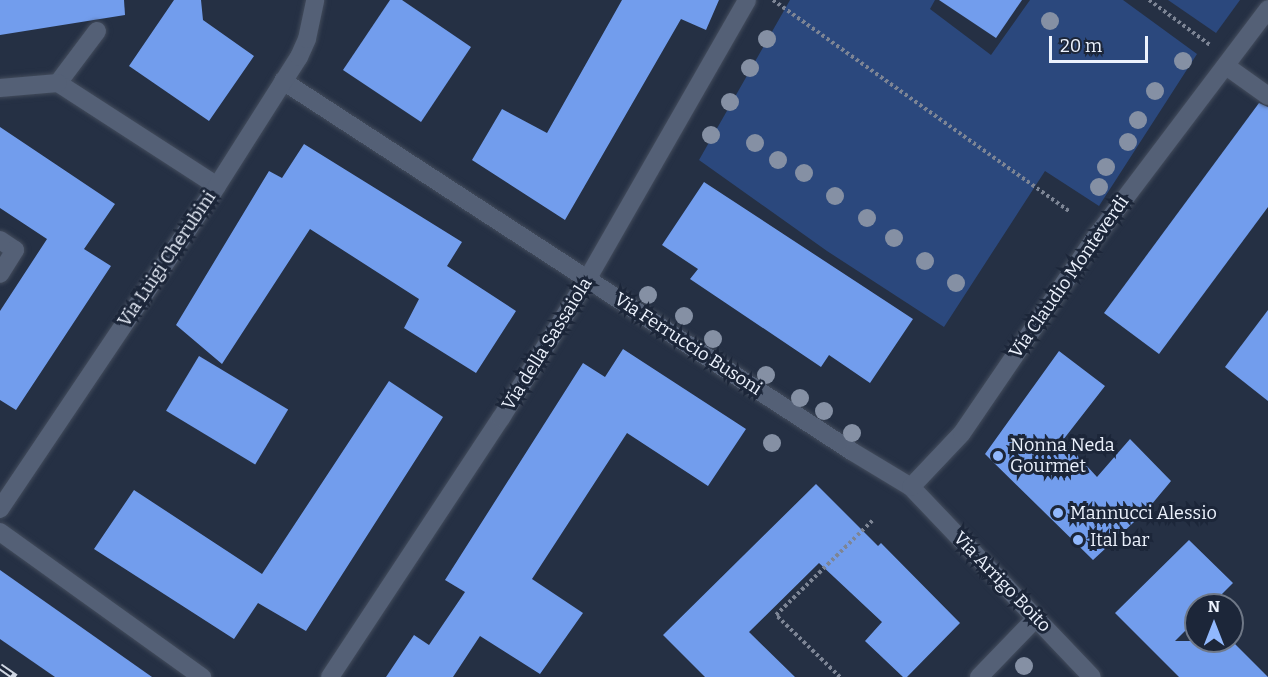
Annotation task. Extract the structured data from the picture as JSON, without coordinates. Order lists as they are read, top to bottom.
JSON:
{
  "streets": {
    "street": [
      "Via Luigi Cherubini",
      "Via Claudio Monteverdi",
      "Via della Sassaiola",
      "Via Ferruccio Busoni",
      "Via Arrigo Boito"
    ]
  },
  "crossings": [
    ["Via Luigi Cherubini", "Via Ferruccio Busoni"],
    ["Via Claudio Monteverdi", "Via Ferruccio Busoni"],
    ["Via Claudio Monteverdi", "Via Arrigo Boito"],
    ["Via della Sassaiola", "Via Ferruccio Busoni"],
    ["Via Ferruccio Busoni", "Via Arrigo Boito"]
  ],
  "places": ["Nonna Neda Gourmet", "Mannucci Alessio", "Ital bar"],
  "scale_bar": "20 m",
  "north": "top"
}
